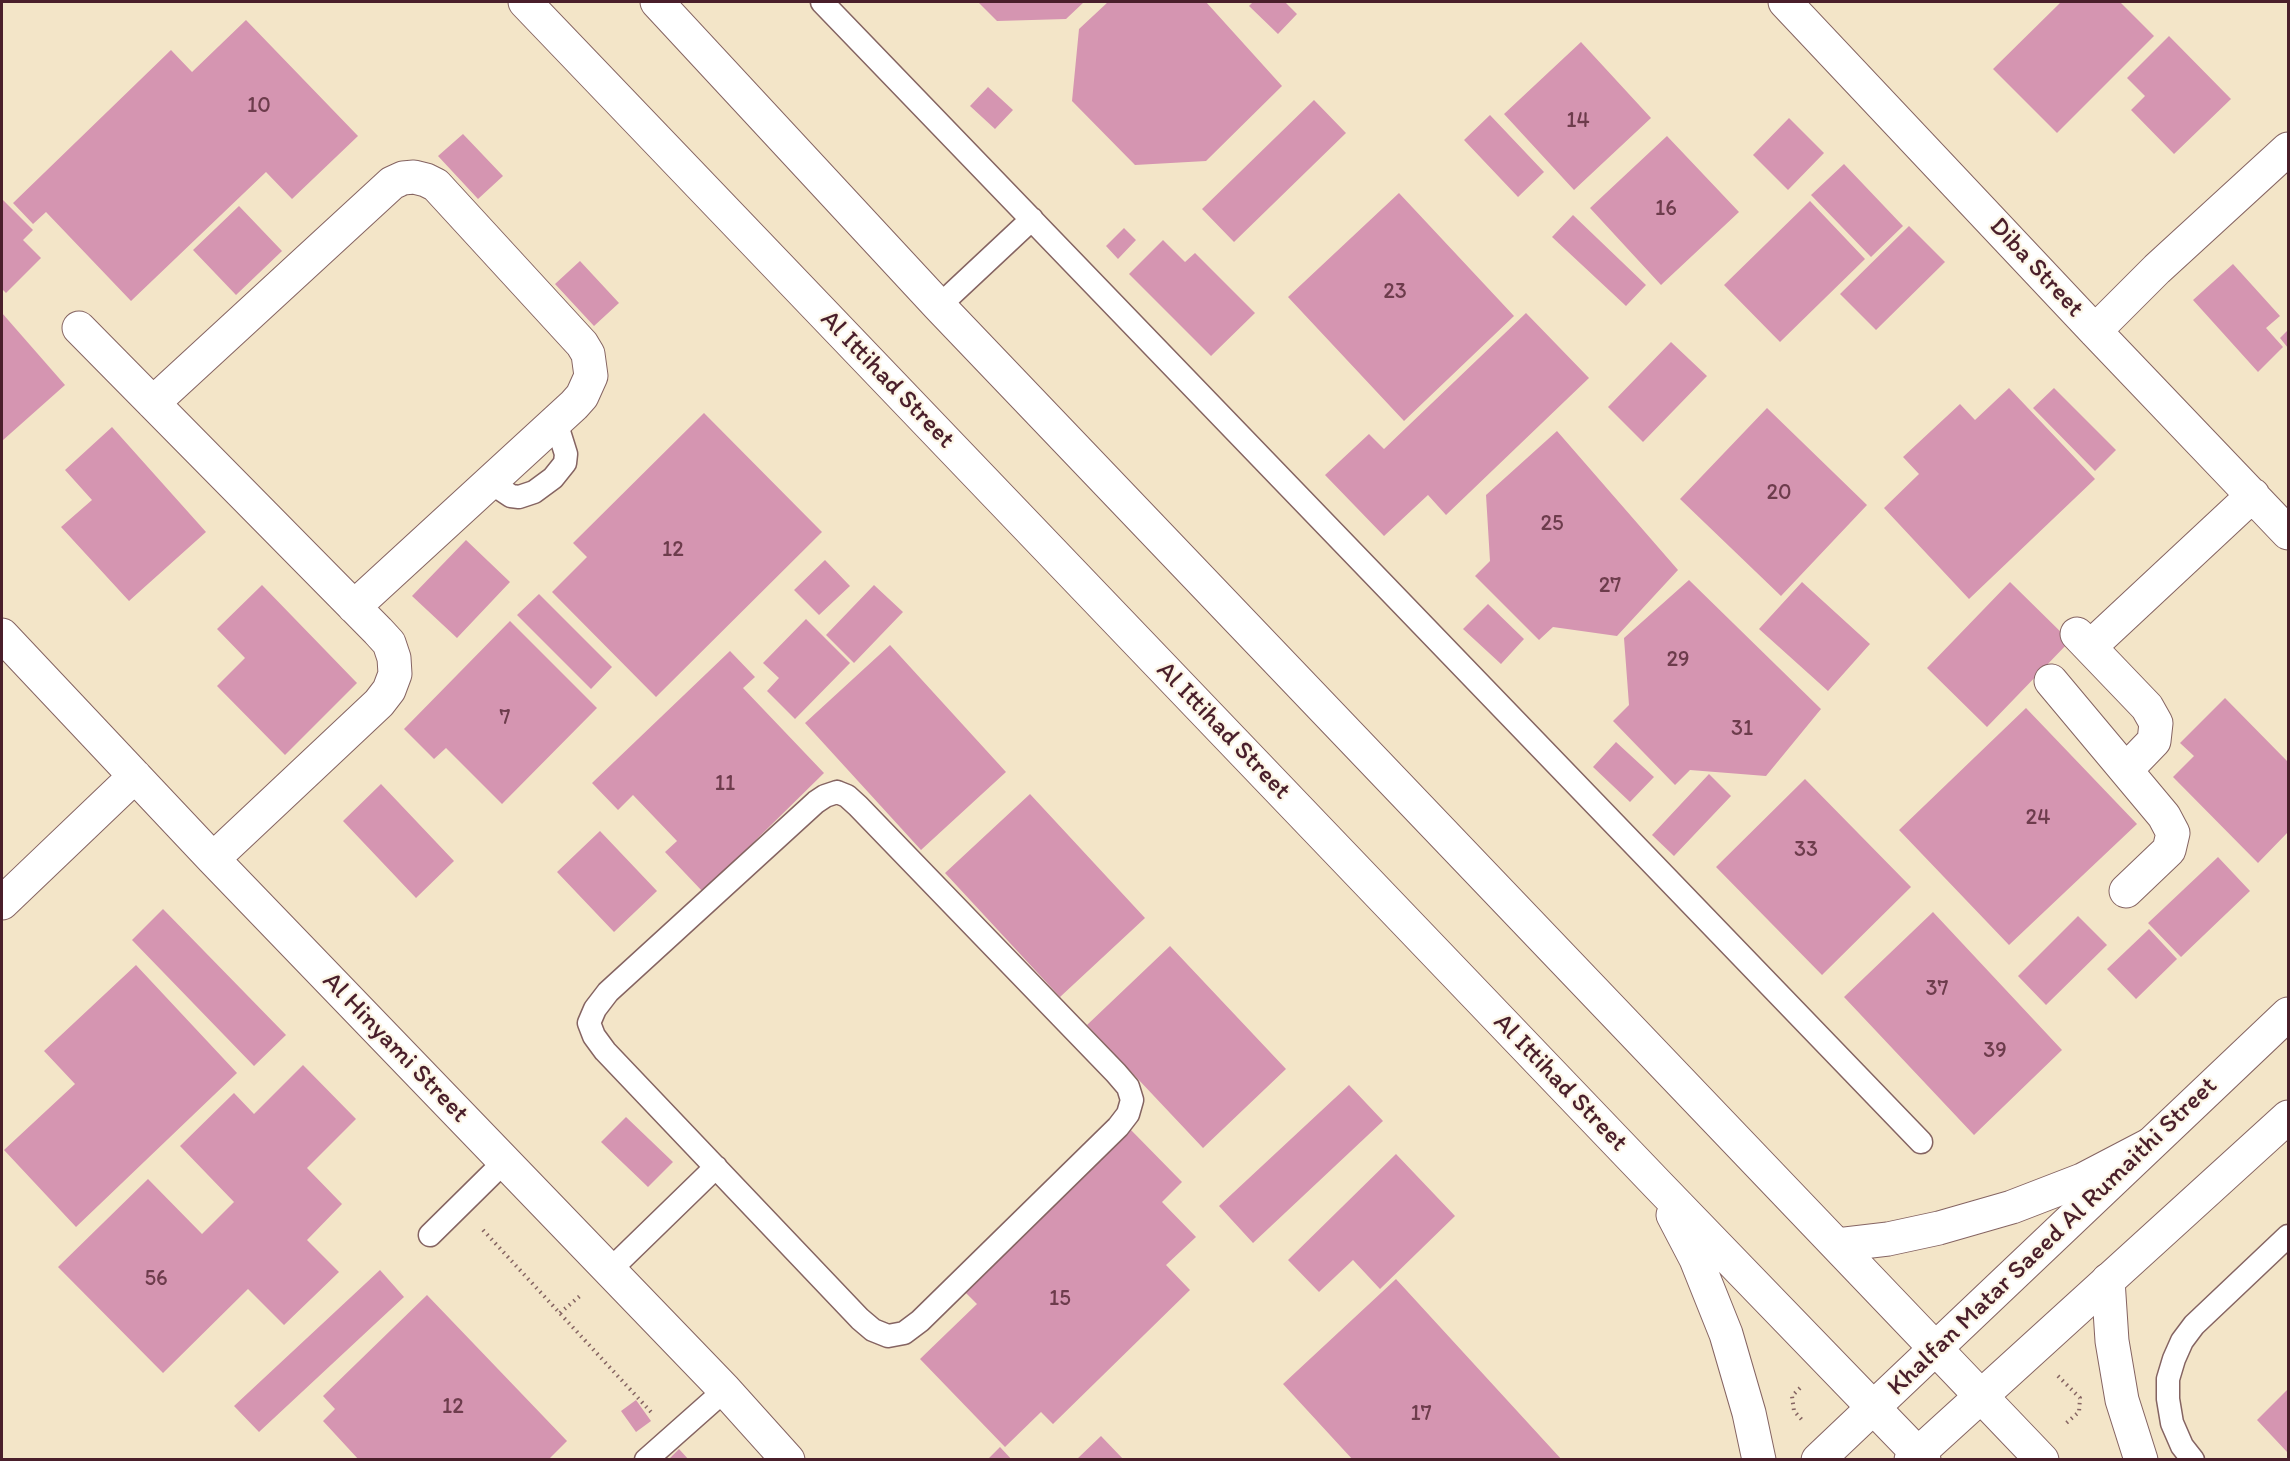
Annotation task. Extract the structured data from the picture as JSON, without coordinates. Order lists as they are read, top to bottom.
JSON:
{
  "streets": {
    "street": [
      "Diba Street",
      "Al Ittihad Street",
      "Al Hinyami Street",
      "Khalfan Matar Saeed Al Rumaithi Street"
    ]
  },
  "crossings": [
    ["Al Ittihad Street", "Khalfan Matar Saeed Al Rumaithi Street"]
  ],
  "house_numbers": [
    "10",
    "14",
    "16",
    "23",
    "20",
    "25",
    "12",
    "27",
    "29",
    "7",
    "31",
    "11",
    "24",
    "33",
    "37",
    "39",
    "56",
    "15",
    "12",
    "17"
  ]
}
